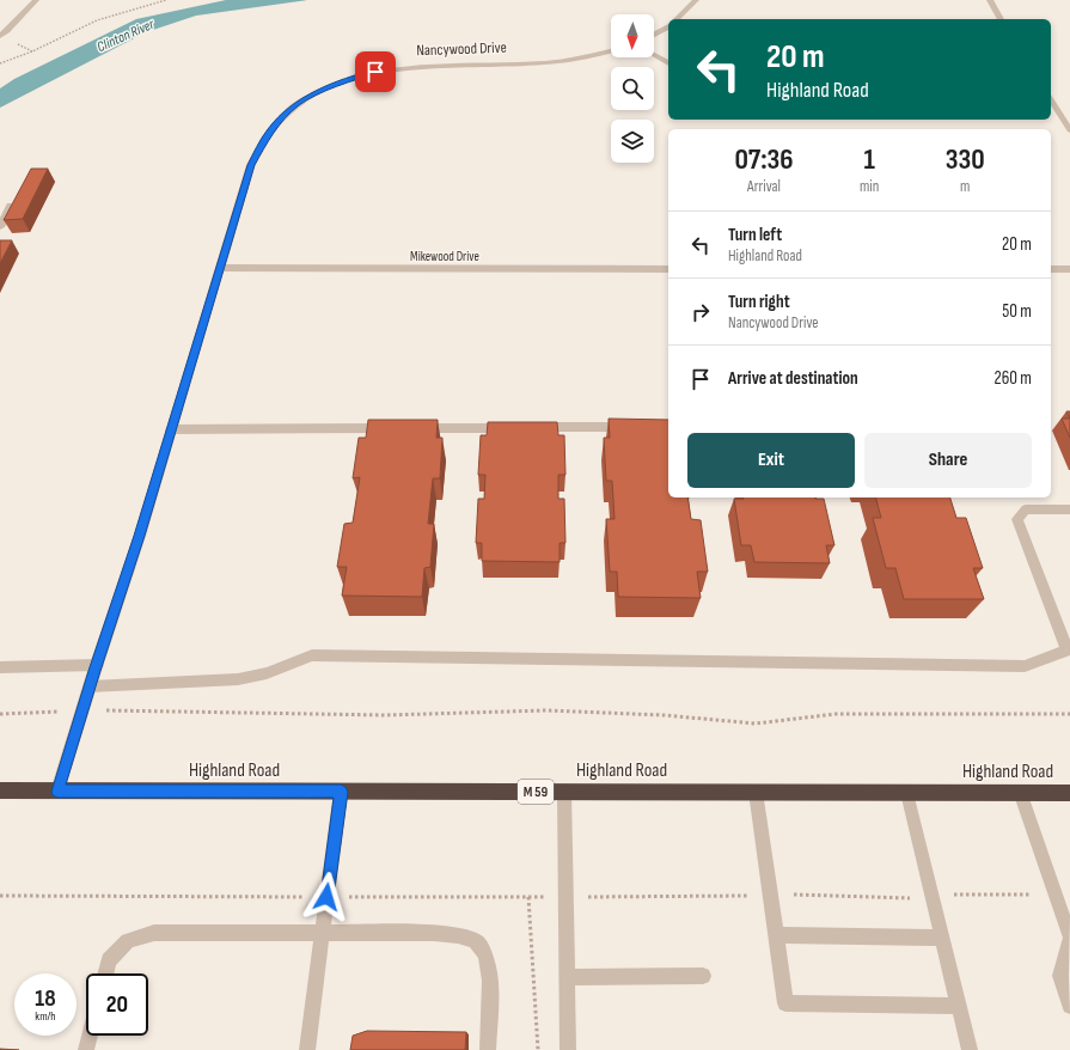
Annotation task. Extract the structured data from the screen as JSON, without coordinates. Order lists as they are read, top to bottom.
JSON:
{
  "streets": {
    "highway": ["Highland Road", "M 59"],
    "street": ["Nancywood Drive", "Mikewood Drive"]
  },
  "crossings": [
    ["Nancywood Drive", "Mikewood Drive"],
    ["Nancywood Drive", "Highland Road"]
  ],
  "water": ["Clinton River"],
  "north": "bottom",
  "page": {
    "turn": ["20 m", "Highland Road"],
    "eta": [
      "07:36",
      "Arrival",
      "1",
      "min",
      "330",
      "m"
    ],
    "list": [
      {
        "name": "Turn left",
        "note": "Highland Road",
        "value": "20 m"
      },
      {
        "name": "Turn right",
        "note": "Nancywood Drive",
        "value": "50 m"
      },
      {
        "name": "Arrive at destination",
        "value": "260 m"
      }
    ],
    "buttons": ["Exit", "Share"],
    "speed": "18 km/h",
    "limit": "20"
  }
}
